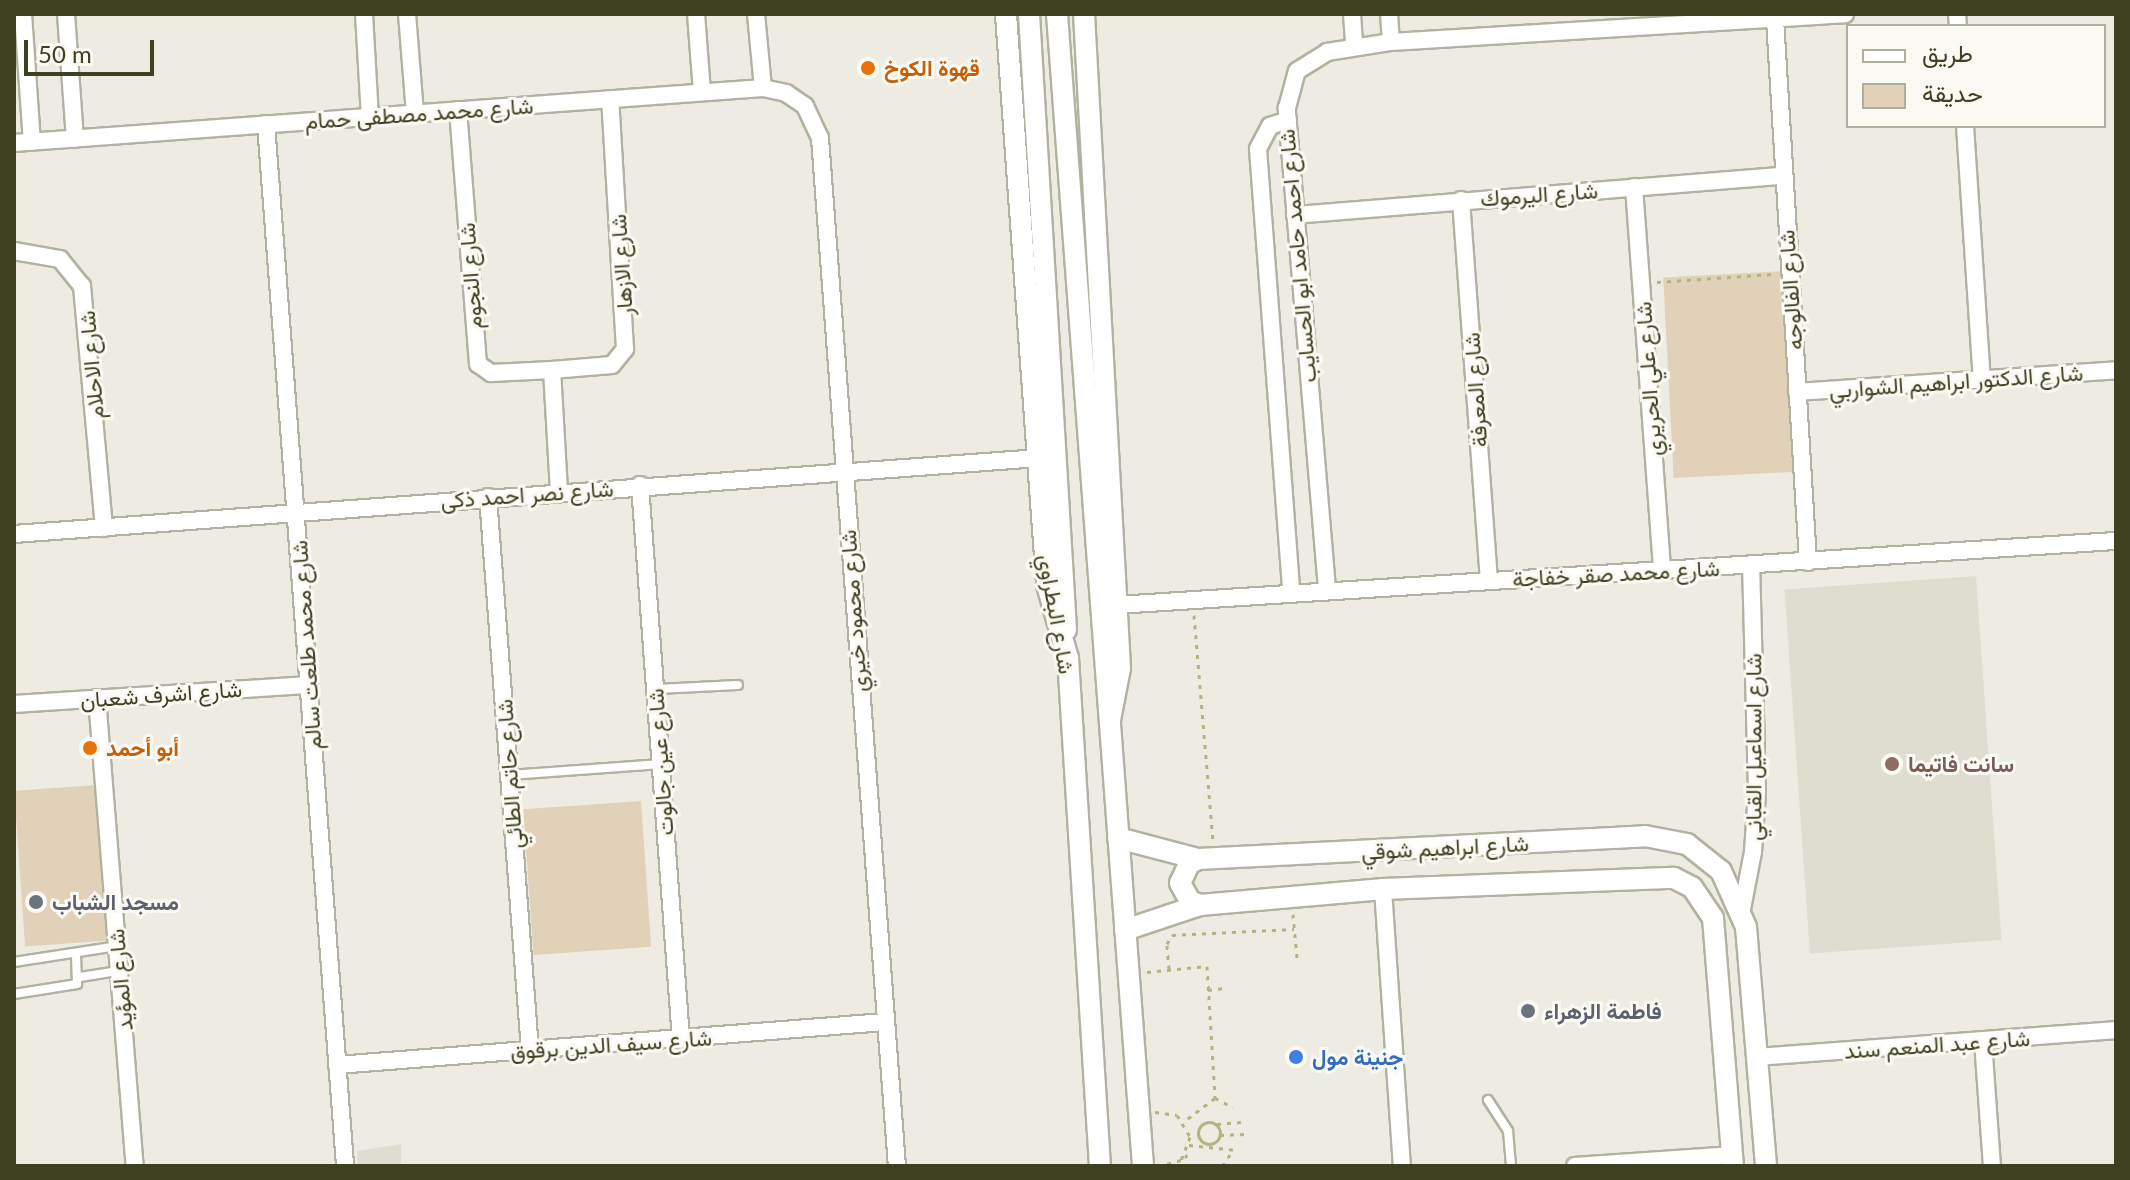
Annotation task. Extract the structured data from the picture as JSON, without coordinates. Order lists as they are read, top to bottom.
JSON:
{
  "streets": {
    "street": [
      "شارع محمد مصطفى حمام",
      "شارع اليرموك",
      "شارع احمد حامد ابو الحسايب",
      "شارع الازهار",
      "شارع النجوم",
      "شارع الفالوجه",
      "شارع الاحلام",
      "شارع علي الحريري",
      "شارع الدكتور ابراهيم الشواربي",
      "شارع المعرفة",
      "شارع نصر احمد ذكى",
      "شارع محمد صقر خفاجة",
      "شارع محمود خيري",
      "شارع البطراوي",
      "شارع محمد طلعت سالم",
      "شارع اشرف شعبان",
      "شارع اسماعيل القباني",
      "شارع عين جالوت",
      "شارع حاتم الطائي",
      "شارع ابراهيم شوقي",
      "شارع المؤيد",
      "شارع سيف الدين برقوق",
      "شارع عبد المنعم سند"
    ]
  },
  "crossings": [
    ["شارع محمد مصطفى حمام", "شارع الازهار"],
    ["شارع محمد مصطفى حمام", "شارع النجوم"],
    ["شارع محمد مصطفى حمام", "شارع محمود خيري"],
    ["شارع محمد مصطفى حمام", "شارع محمد طلعت سالم"],
    ["شارع اليرموك", "شارع احمد حامد ابو الحسايب"],
    ["شارع اليرموك", "شارع الفالوجه"],
    ["شارع اليرموك", "شارع علي الحريري"],
    ["شارع اليرموك", "شارع المعرفة"],
    ["شارع احمد حامد ابو الحسايب", "شارع محمد صقر خفاجة"],
    ["شارع الازهار", "شارع النجوم"],
    ["شارع الفالوجه", "شارع الدكتور ابراهيم الشواربي"],
    ["شارع الفالوجه", "شارع محمد صقر خفاجة"],
    ["شارع الاحلام", "شارع نصر احمد ذكى"],
    ["شارع علي الحريري", "شارع محمد صقر خفاجة"],
    ["شارع المعرفة", "شارع محمد صقر خفاجة"],
    ["شارع نصر احمد ذكى", "شارع محمود خيري"],
    ["شارع نصر احمد ذكى", "شارع البطراوي"],
    ["شارع نصر احمد ذكى", "شارع محمد طلعت سالم"],
    ["شارع نصر احمد ذكى", "شارع عين جالوت"],
    ["شارع نصر احمد ذكى", "شارع حاتم الطائي"],
    ["شارع محمد صقر خفاجة", "شارع اسماعيل القباني"],
    ["شارع محمود خيري", "شارع سيف الدين برقوق"],
    ["شارع محمد طلعت سالم", "شارع اشرف شعبان"],
    ["شارع محمد طلعت سالم", "شارع سيف الدين برقوق"],
    ["شارع اشرف شعبان", "شارع المؤيد"],
    ["شارع اسماعيل القباني", "شارع ابراهيم شوقي"],
    ["شارع اسماعيل القباني", "شارع عبد المنعم سند"],
    ["شارع عين جالوت", "شارع سيف الدين برقوق"],
    ["شارع حاتم الطائي", "شارع سيف الدين برقوق"]
  ],
  "places": [
    "قهوة الكوخ",
    "أبو أحمد",
    "سانت فاتيما",
    "مسجد الشباب",
    "فاطمة الزهراء",
    "جنينة مول"
  ],
  "legend": ["طريق", "حديقة"],
  "scale_bar": "50 m"
}
